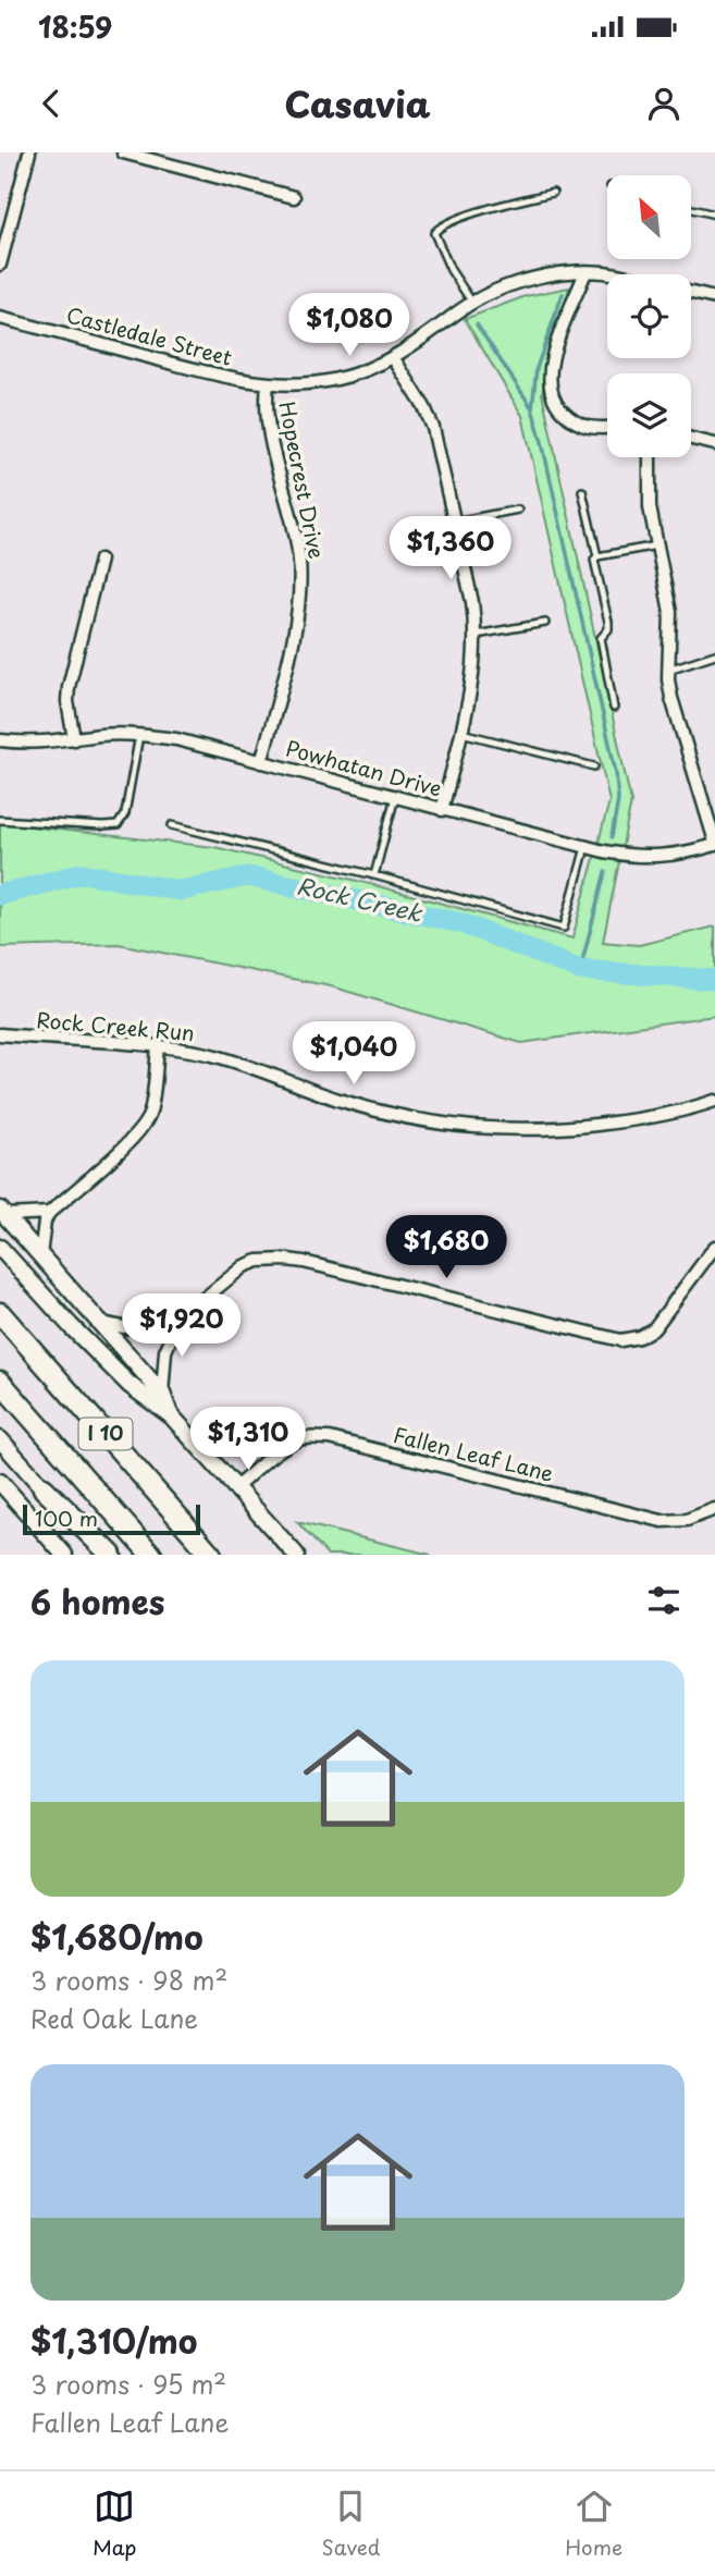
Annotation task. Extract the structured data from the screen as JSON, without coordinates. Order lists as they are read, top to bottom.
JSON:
{
  "streets": {
    "highway": ["I 10"],
    "street": [
      "Castledale Street",
      "Hopecrest Drive",
      "Powhatan Drive",
      "Rock Creek Run",
      "Fallen Leaf Lane"
    ]
  },
  "crossings": [
    ["Castledale Street", "Hopecrest Drive"],
    ["Hopecrest Drive", "Powhatan Drive"]
  ],
  "water": ["Rock Creek"],
  "scale_bar": "100 m",
  "north": "top left",
  "page": {
    "status": "18:59",
    "header": "Casavia",
    "price": [
      "$1,080",
      "$1,360",
      "$1,040",
      "$1,680",
      "$1,920",
      "$1,310"
    ],
    "scale": "100 m",
    "heading": "6 homes",
    "list": [
      {
        "name": "$1,680/mo",
        "note": "3 rooms · 98 m² · Red Oak Lane"
      },
      {
        "name": "$1,310/mo",
        "note": "3 rooms · 95 m² · Fallen Leaf Lane"
      }
    ],
    "tabs": ["Map", "Saved", "Home"]
  }
}
